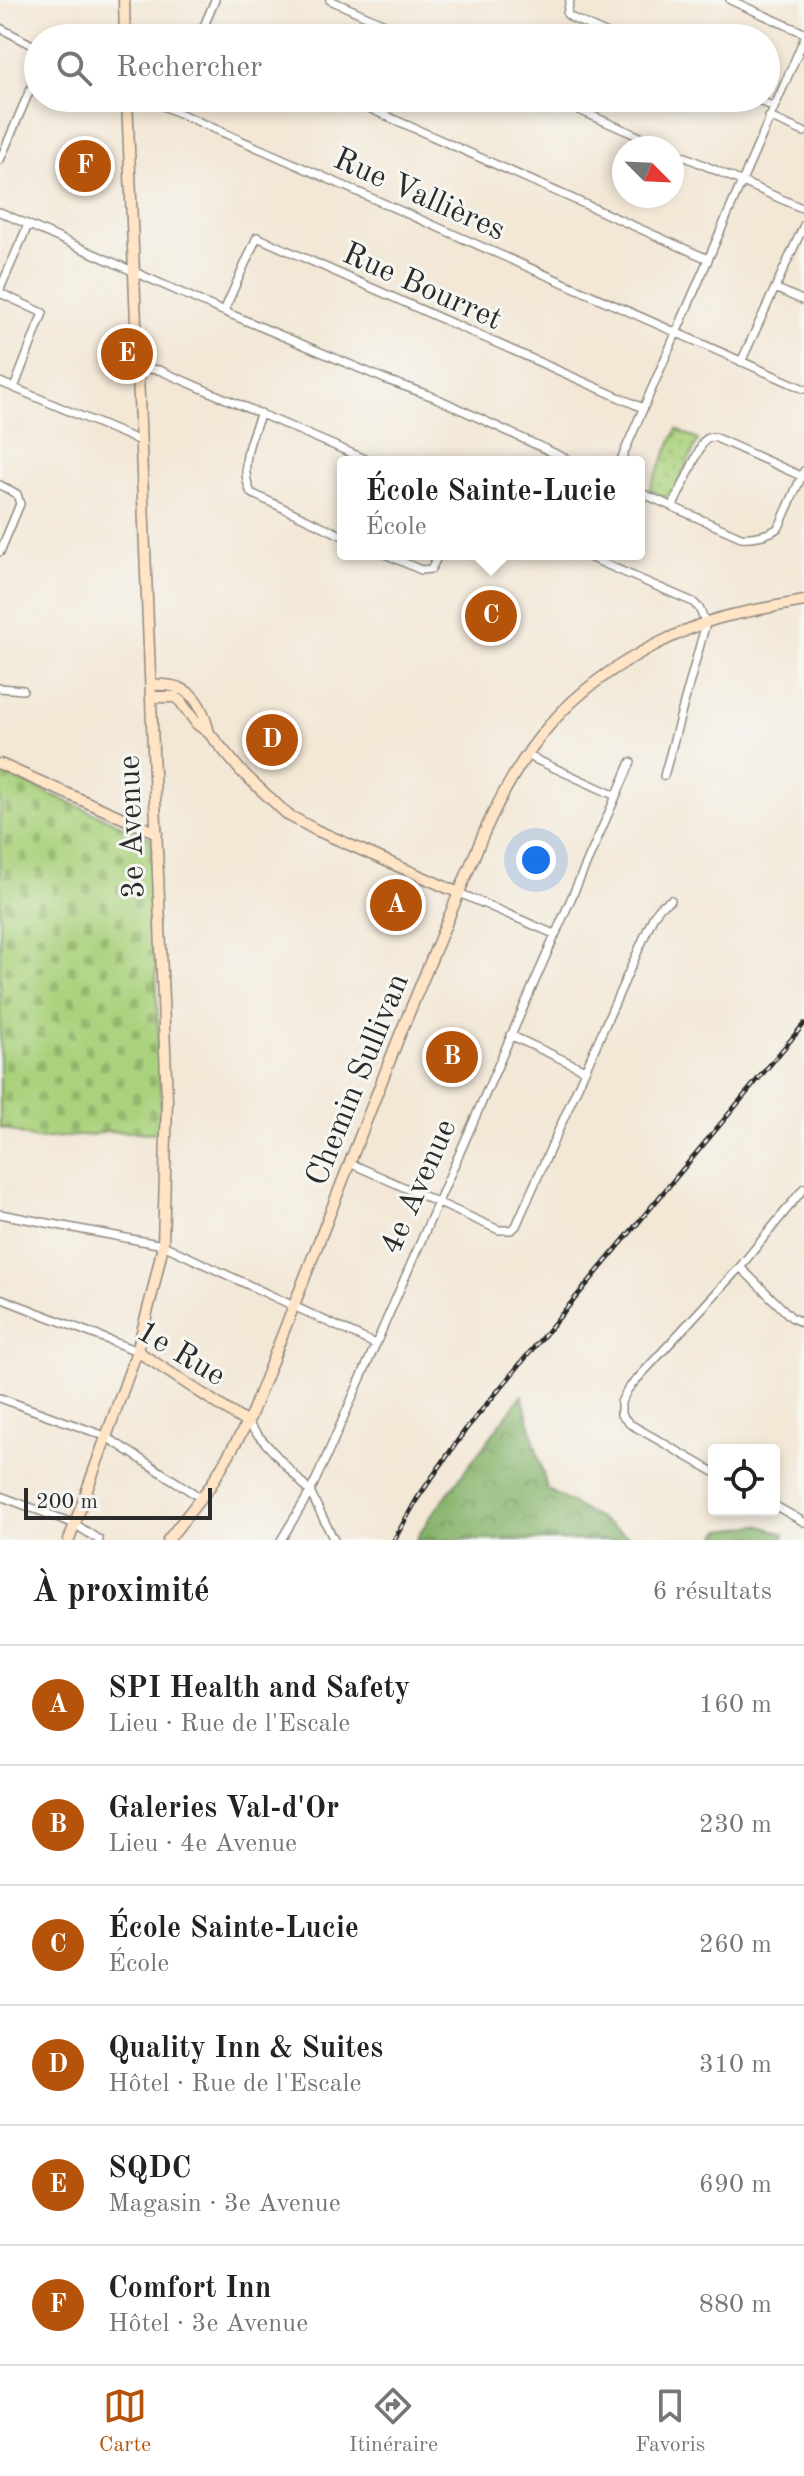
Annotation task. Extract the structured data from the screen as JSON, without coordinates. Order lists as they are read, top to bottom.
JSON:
{
  "streets": {
    "main road": ["3e Avenue", "Chemin Sullivan", "1e Rue"],
    "street": ["Rue Vallières", "Rue Bourret", "4e Avenue"]
  },
  "crossings": [
    ["3e Avenue", "1e Rue"],
    ["Chemin Sullivan", "1e Rue"],
    ["4e Avenue", "1e Rue"]
  ],
  "scale_bar": "200 m",
  "north": "bottom right",
  "page": {
    "search": "Rechercher",
    "pins": [
      "F",
      "E",
      "C",
      "D",
      "A",
      "B"
    ],
    "popup": ["École Sainte-Lucie", "École"],
    "scale": "200 m",
    "heading": ["À proximité", "6 résultats"],
    "list": [
      {
        "mark": "A",
        "name": "SPI Health and Safety",
        "note": "Lieu · Rue de l'Escale",
        "value": "160 m"
      },
      {
        "mark": "B",
        "name": "Galeries Val-d'Or",
        "note": "Lieu · 4e Avenue",
        "value": "230 m"
      },
      {
        "mark": "C",
        "name": "École Sainte-Lucie",
        "note": "École",
        "value": "260 m"
      },
      {
        "mark": "D",
        "name": "Quality Inn & Suites",
        "note": "Hôtel · Rue de l'Escale",
        "value": "310 m"
      },
      {
        "mark": "E",
        "name": "SQDC",
        "note": "Magasin · 3e Avenue",
        "value": "690 m"
      },
      {
        "mark": "F",
        "name": "Comfort Inn",
        "note": "Hôtel · 3e Avenue",
        "value": "880 m"
      }
    ],
    "nav": ["Carte", "Itinéraire", "Favoris"]
  }
}
